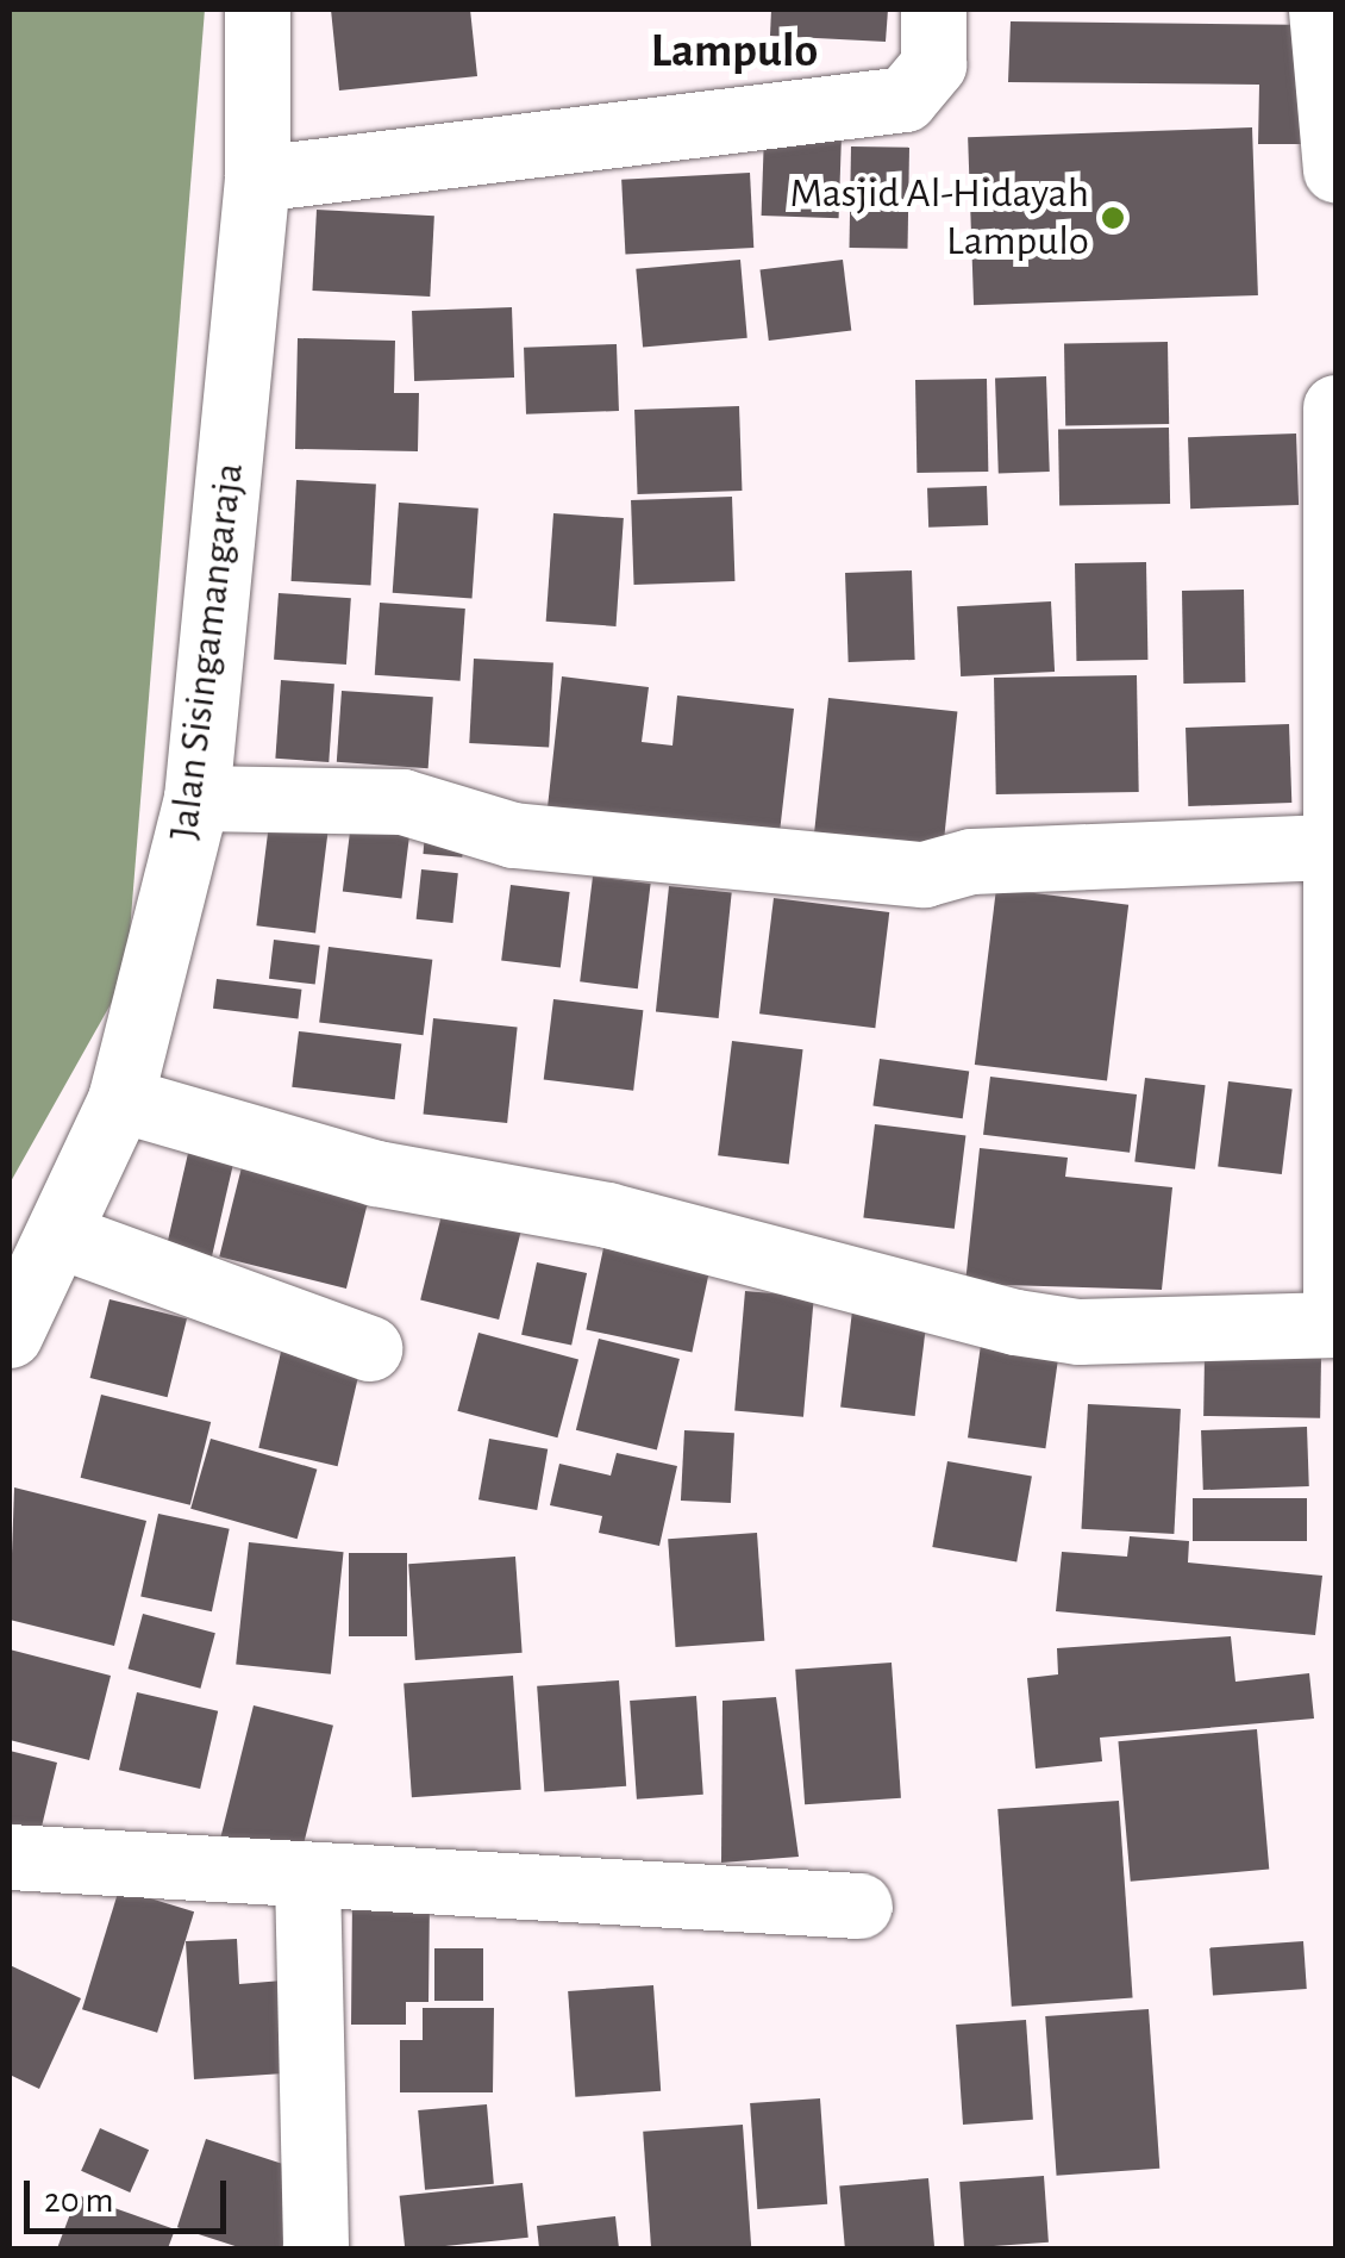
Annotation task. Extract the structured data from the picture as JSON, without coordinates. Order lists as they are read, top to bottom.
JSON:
{
  "streets": {
    "street": ["Jalan Sisingamangaraja"]
  },
  "districts": ["Lampulo"],
  "places": ["Masjid Al-Hidayah Lampulo"],
  "scale_bar": "20 m"
}
